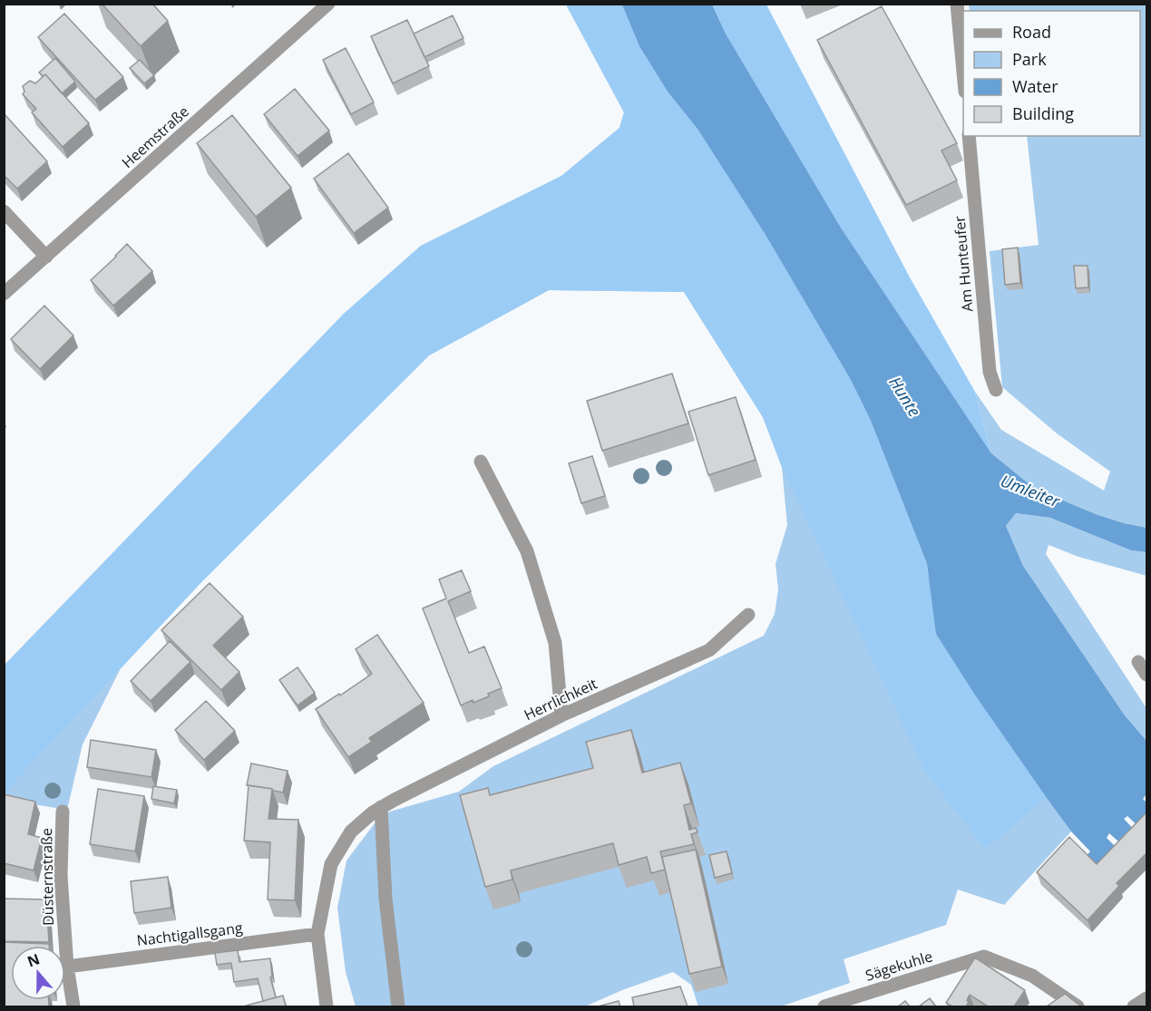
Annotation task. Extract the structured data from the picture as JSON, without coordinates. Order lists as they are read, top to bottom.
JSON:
{
  "streets": {
    "street": [
      "Heemstraße",
      "Am Hunteufer",
      "Herrlichkeit",
      "Düsternstraße",
      "Nachtigallsgang",
      "Sägekuhle"
    ]
  },
  "crossings": [
    ["Herrlichkeit", "Nachtigallsgang"],
    ["Düsternstraße", "Nachtigallsgang"]
  ],
  "water": ["Hunte", "Umleiter"],
  "legend": [
    "Road",
    "Park",
    "Water",
    "Building"
  ],
  "north": "top"
}
